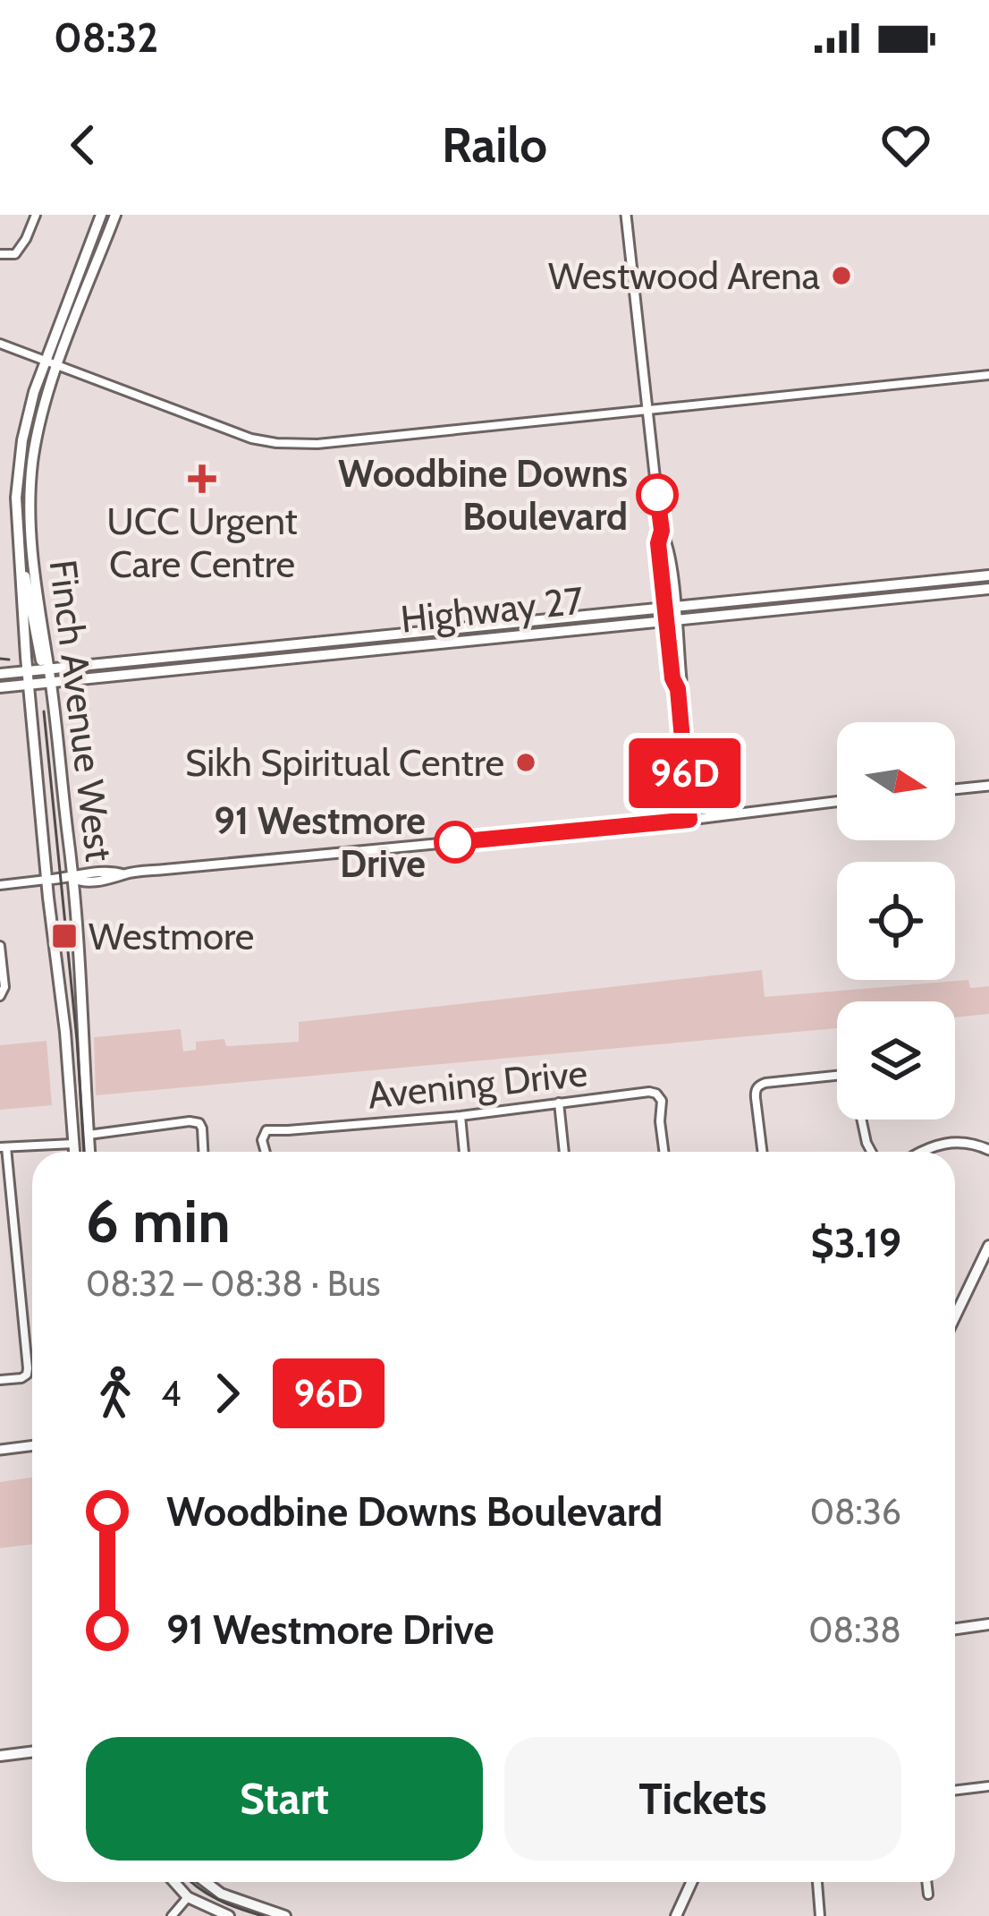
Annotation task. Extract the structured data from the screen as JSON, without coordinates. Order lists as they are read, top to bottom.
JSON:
{
  "streets": {
    "main road": ["Highway 27", "Finch Avenue West"],
    "street": ["Avening Drive"]
  },
  "crossings": [
    ["Highway 27", "Finch Avenue West"]
  ],
  "places": {
    "other": [
      "Westwood Arena",
      "Woodbine Downs Boulevard",
      "Sikh Spiritual Centre",
      "91 Westmore Drive"
    ],
    "health": ["UCC Urgent Care Centre"],
    "transit": ["Westmore"]
  },
  "lines": ["bus line 96D"],
  "north": "right",
  "page": {
    "status": "08:32",
    "header": "Railo",
    "on_map": "96D",
    "heading": ["6 min", "08:32 – 08:38 · Bus", "$3.19"],
    "legs": ["4", "96D"],
    "list": [
      {
        "name": "Woodbine Downs Boulevard",
        "value": "08:36"
      },
      {
        "name": "91 Westmore Drive",
        "value": "08:38"
      }
    ],
    "buttons": ["Start", "Tickets"]
  }
}
